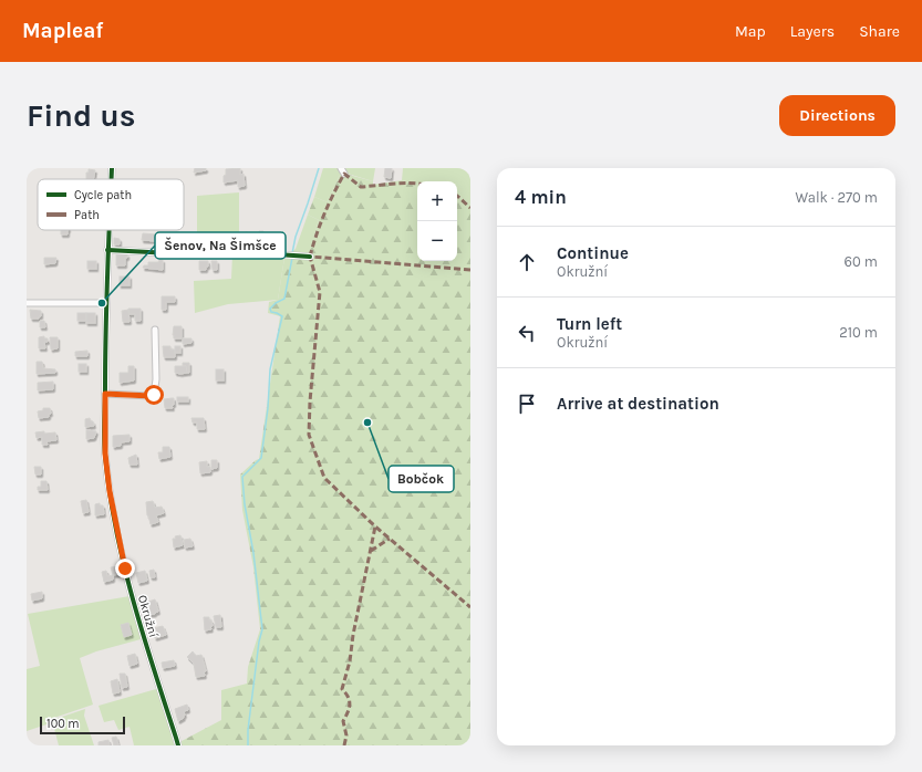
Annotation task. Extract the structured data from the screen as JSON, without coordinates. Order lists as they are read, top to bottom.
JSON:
{
  "streets": {
    "street": ["Okružní"]
  },
  "places": ["Šenov, Na Šimšce", "Bobčok"],
  "legend": ["Cycle path", "Path"],
  "scale_bar": "100 m",
  "page": {
    "header": "Mapleaf",
    "nav": ["Map", "Layers", "Share"],
    "buttons": "Directions",
    "title": "Find us",
    "heading": ["4 min", "Walk · 270 m"],
    "map_buttons": ["+", "−"],
    "list": [
      ["Continue", "Okružní", "60 m"],
      ["Turn left", "Okružní", "210 m"],
      "Arrive at destination"
    ],
    "scale": "100 m"
  }
}
